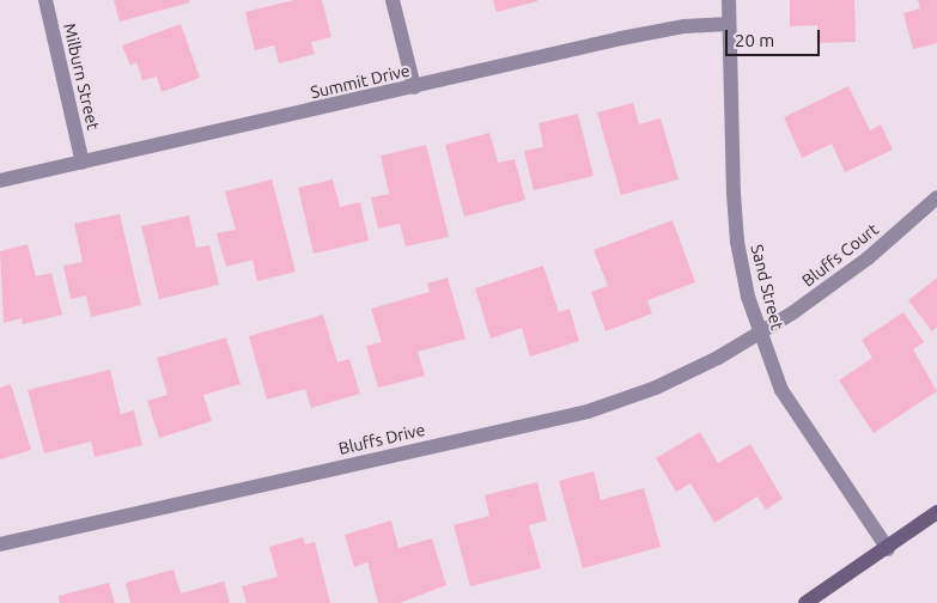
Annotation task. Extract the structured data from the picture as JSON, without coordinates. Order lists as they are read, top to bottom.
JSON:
{
  "streets": {
    "street": [
      "Milburn Street",
      "Summit Drive",
      "Bluffs Court",
      "Sand Street",
      "Bluffs Drive"
    ]
  },
  "crossings": [
    ["Milburn Street", "Summit Drive"],
    ["Summit Drive", "Sand Street"],
    ["Bluffs Court", "Sand Street"],
    ["Bluffs Court", "Bluffs Drive"],
    ["Sand Street", "Bluffs Drive"]
  ],
  "scale_bar": "20 m"
}
